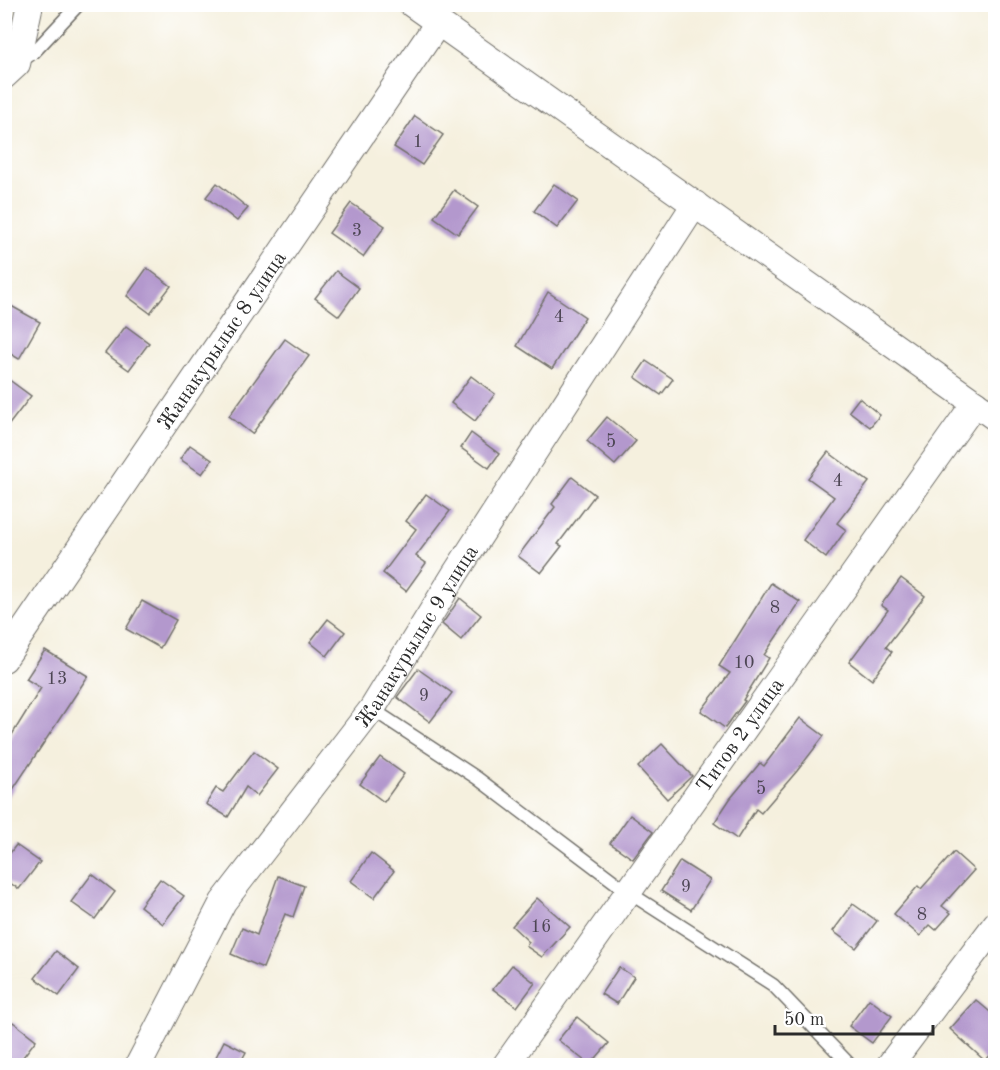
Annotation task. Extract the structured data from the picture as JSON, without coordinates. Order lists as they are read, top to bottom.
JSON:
{
  "streets": {
    "street": ["Жанакурылыс 8 улица", "Жанакурылыс 9 улица", "Титов 2 улица"]
  },
  "house_numbers": [
    "1",
    "3",
    "4",
    "5",
    "4",
    "8",
    "10",
    "13",
    "9",
    "5",
    "9",
    "8",
    "16"
  ],
  "scale_bar": "50 m"
}
